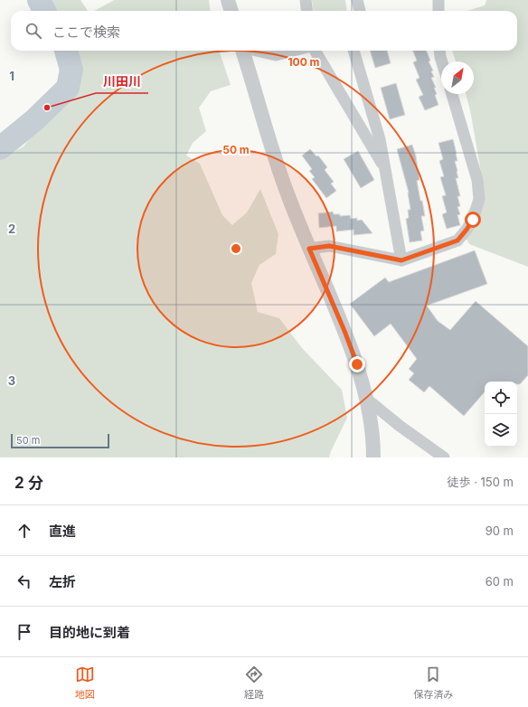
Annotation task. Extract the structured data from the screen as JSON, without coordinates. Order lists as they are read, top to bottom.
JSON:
{
  "places": ["川田川"],
  "scale_bar": "50 m",
  "north": "top right",
  "page": {
    "search": "ここで検索",
    "scale": "50 m",
    "heading": ["2 分", "徒歩 · 150 m"],
    "list": [
      ["直進", "90 m"],
      ["左折", "60 m"],
      "目的地に到着"
    ],
    "nav": ["地図", "経路", "保存済み"]
  },
  "grid": {
    "rows": ["1", "2", "3"]
  },
  "rings": ["100 m", "50 m"]
}
